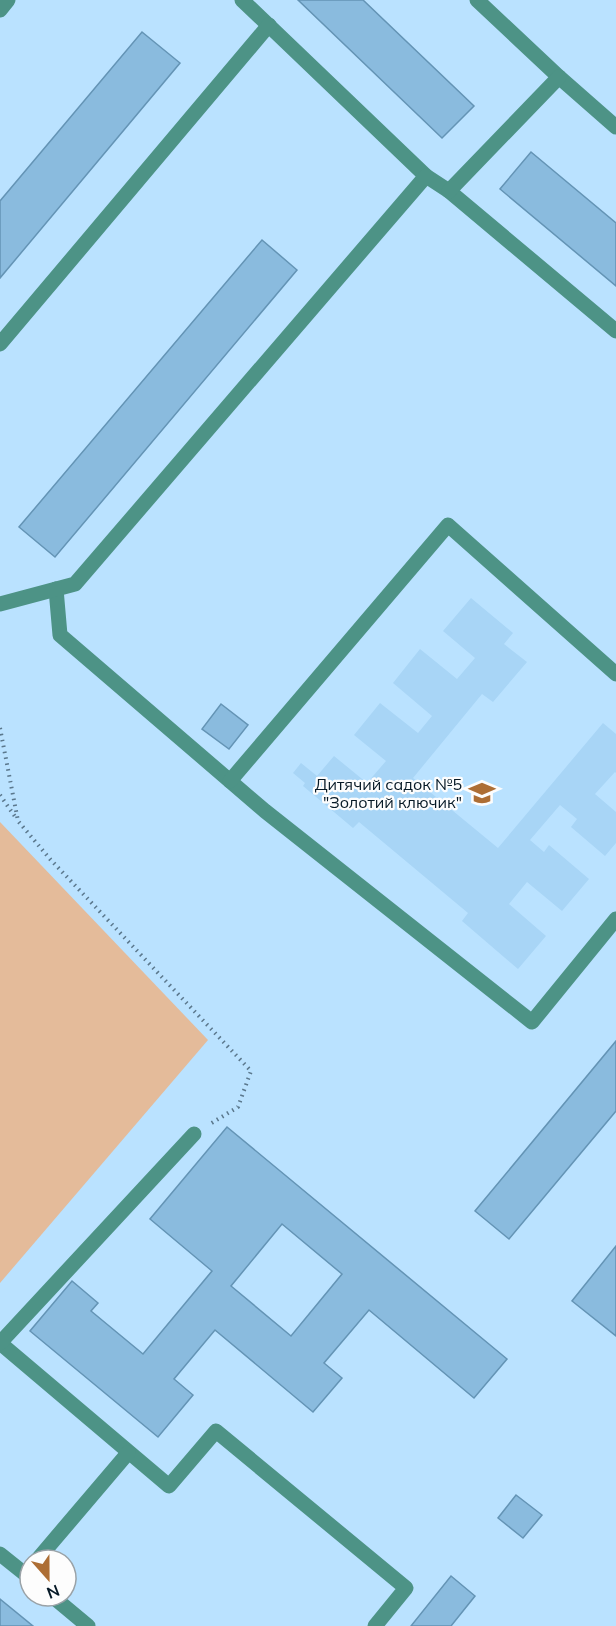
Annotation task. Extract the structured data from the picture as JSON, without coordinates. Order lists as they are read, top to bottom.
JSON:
{
  "places": {
    "school or university": ["Дитячий садок №5 \"Золотий ключик\""]
  },
  "north": "bottom"
}
